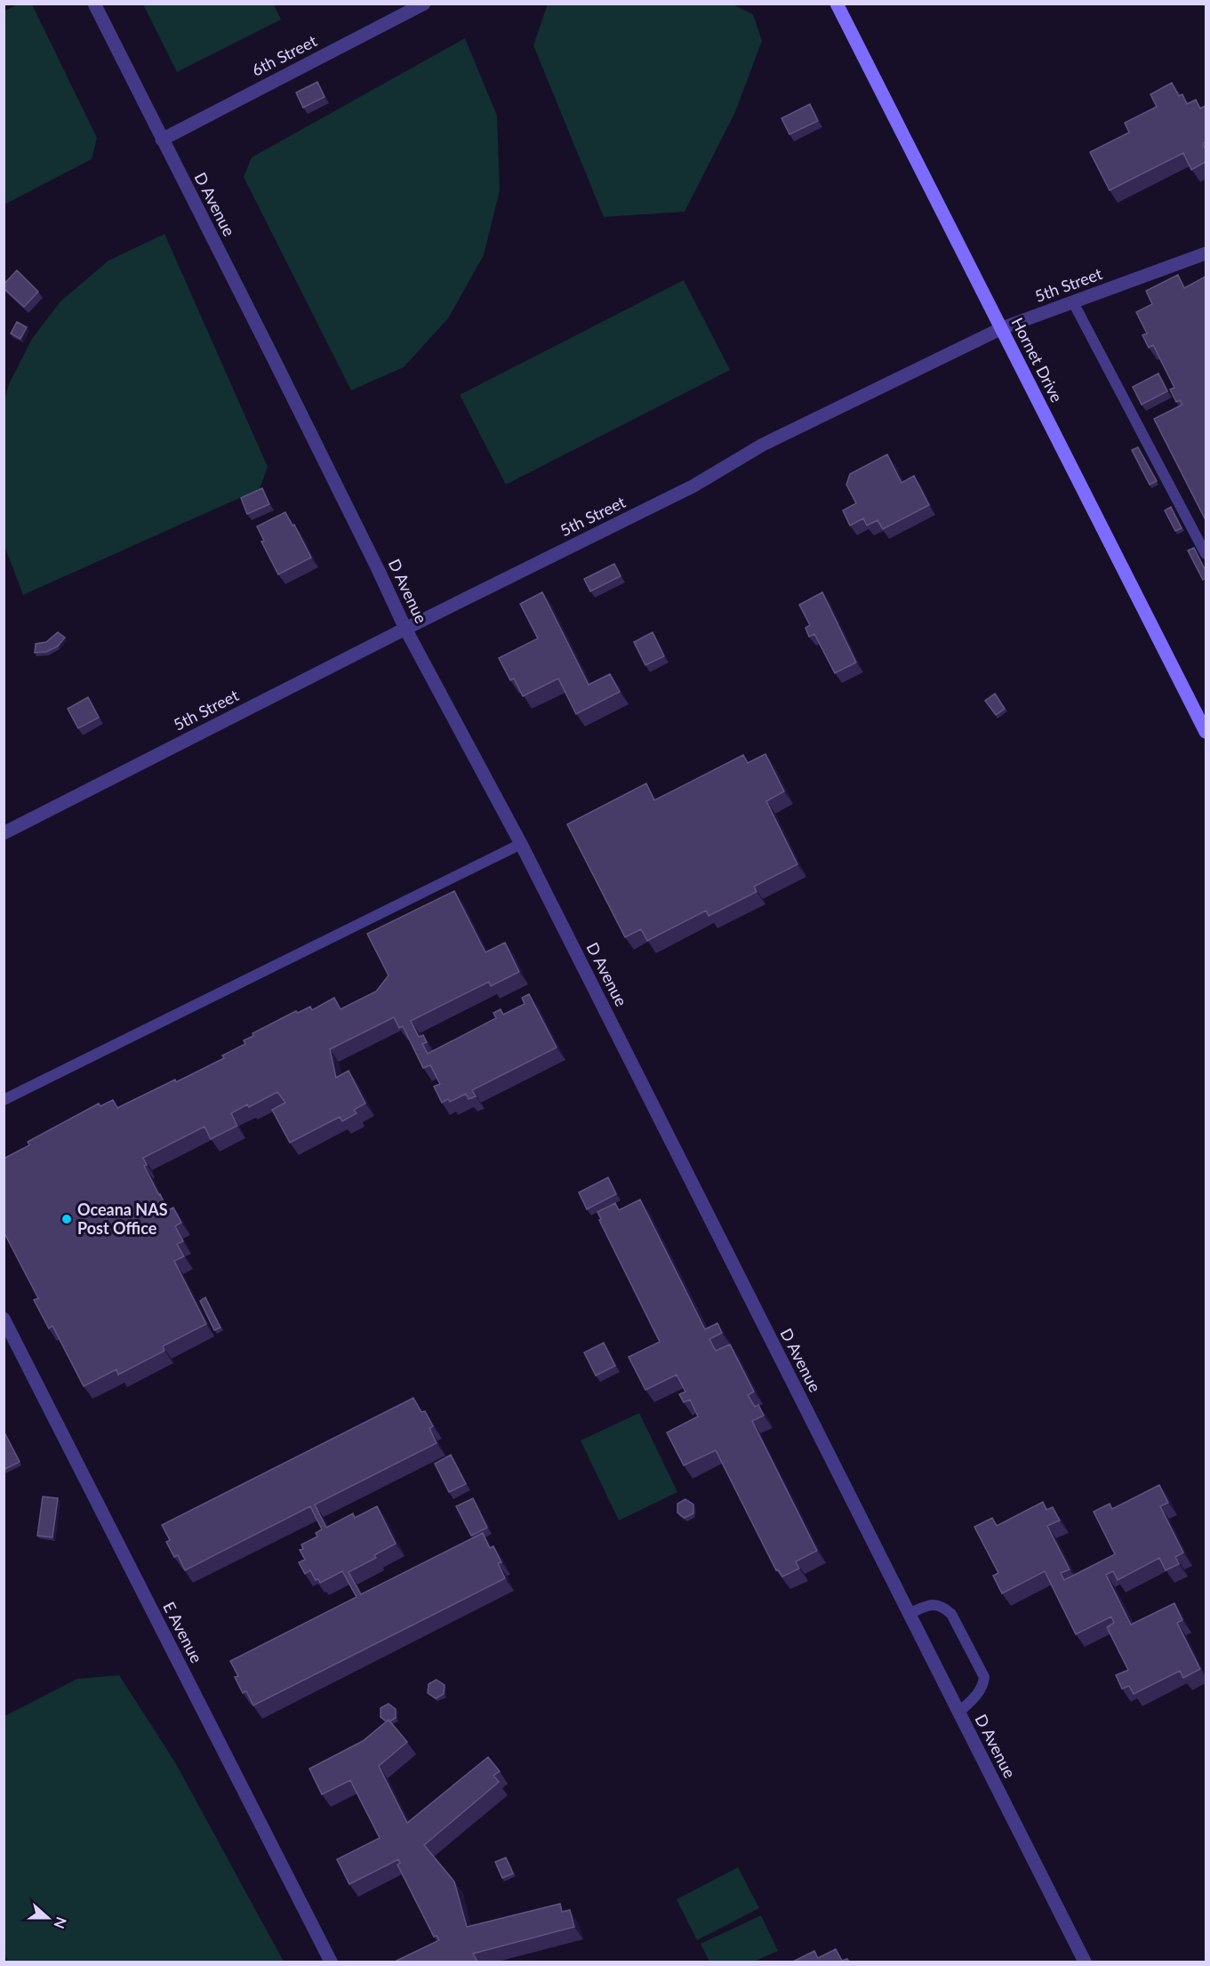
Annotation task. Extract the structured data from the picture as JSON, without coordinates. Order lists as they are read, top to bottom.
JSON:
{
  "streets": {
    "main road": ["Hornet Drive"],
    "street": [
      "6th Street",
      "D Avenue",
      "5th Street",
      "E Avenue"
    ]
  },
  "crossings": [
    ["6th Street", "D Avenue"],
    ["D Avenue", "5th Street"],
    ["5th Street", "Hornet Drive"]
  ],
  "places": ["Oceana NAS Post Office"],
  "north": "right"
}
